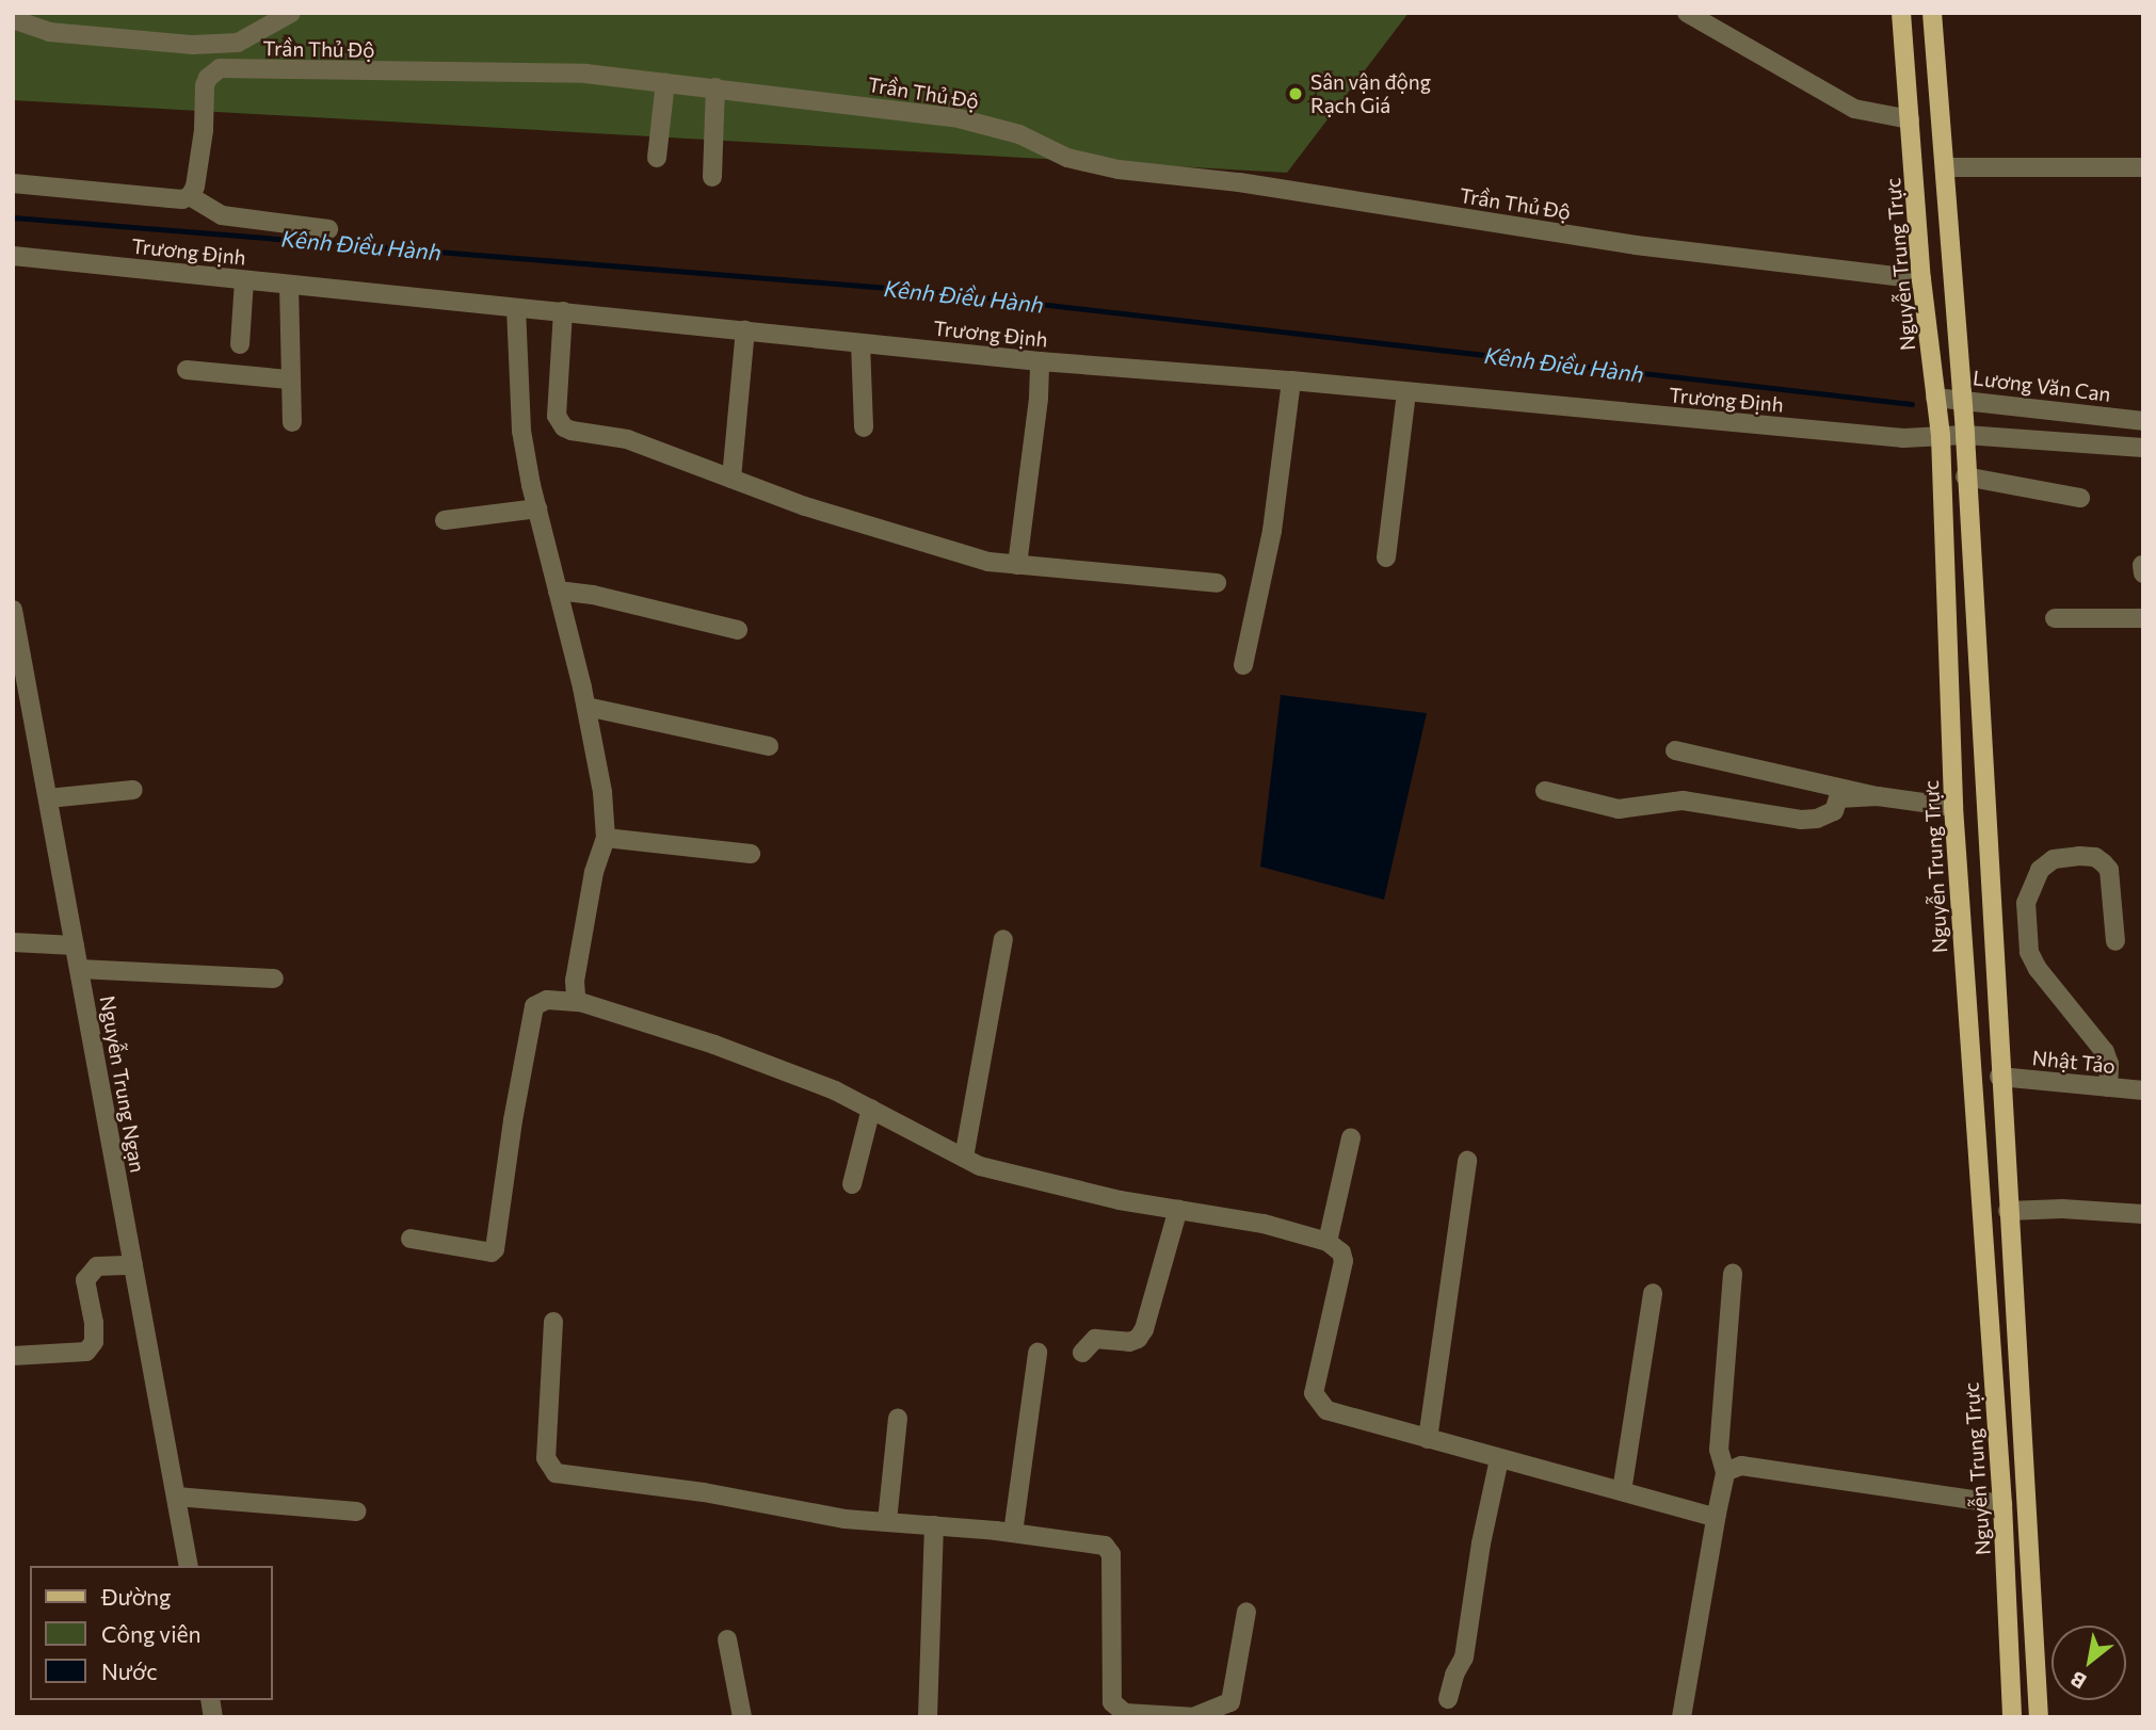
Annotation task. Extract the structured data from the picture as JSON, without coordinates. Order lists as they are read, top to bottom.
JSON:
{
  "streets": {
    "main road": ["Nguyễn Trung Trực"],
    "street": [
      "Trần Thủ Độ",
      "Trương Định",
      "Lương Văn Can",
      "Nhật Tảo",
      "Nguyễn Trung Ngạn"
    ]
  },
  "crossings": [
    ["Trần Thủ Độ", "Nguyễn Trung Trực"],
    ["Trương Định", "Nguyễn Trung Trực"],
    ["Nguyễn Trung Trực", "Lương Văn Can"]
  ],
  "water": ["Kênh Điều Hành"],
  "places": ["Sân vận động Rạch Giá"],
  "legend": ["Đường", "Công viên", "Nước"],
  "north": "bottom left"
}
